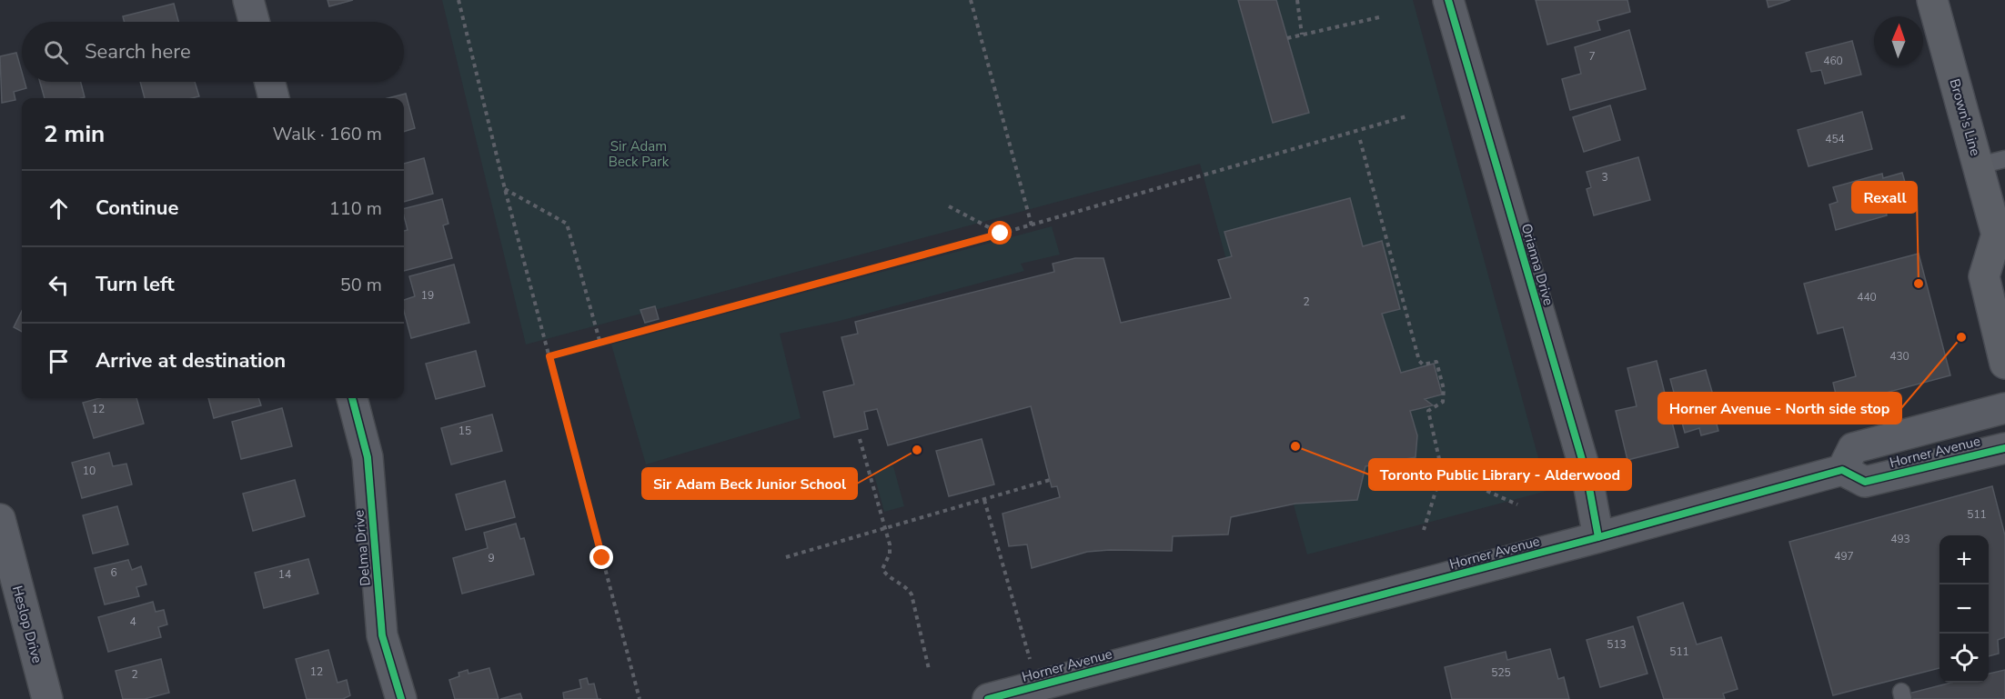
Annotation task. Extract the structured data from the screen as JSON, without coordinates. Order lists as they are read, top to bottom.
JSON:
{
  "streets": {
    "main road": ["Brown's Line"],
    "street": [
      "Orianna Drive",
      "Horner Avenue",
      "Delma Drive",
      "Heslop Drive"
    ]
  },
  "crossings": [
    ["Orianna Drive", "Horner Avenue"]
  ],
  "parks": ["Sir Adam Beck Park"],
  "places": [
    "Rexall",
    "Horner Avenue - North side stop",
    "Toronto Public Library - Alderwood",
    "Sir Adam Beck Junior School"
  ],
  "house_numbers": [
    "7",
    "460",
    "454",
    "3",
    "19",
    "440",
    "2",
    "430",
    "12",
    "15",
    "10",
    "511",
    "493",
    "497",
    "9",
    "6",
    "14",
    "4",
    "513",
    "511",
    "12",
    "525",
    "2"
  ],
  "north": "top",
  "page": {
    "search": "Search here",
    "heading": ["2 min", "Walk · 160 m"],
    "list": [
      ["Continue", "110 m"],
      ["Turn left", "50 m"],
      "Arrive at destination"
    ],
    "map_buttons": ["+", "−"]
  }
}
